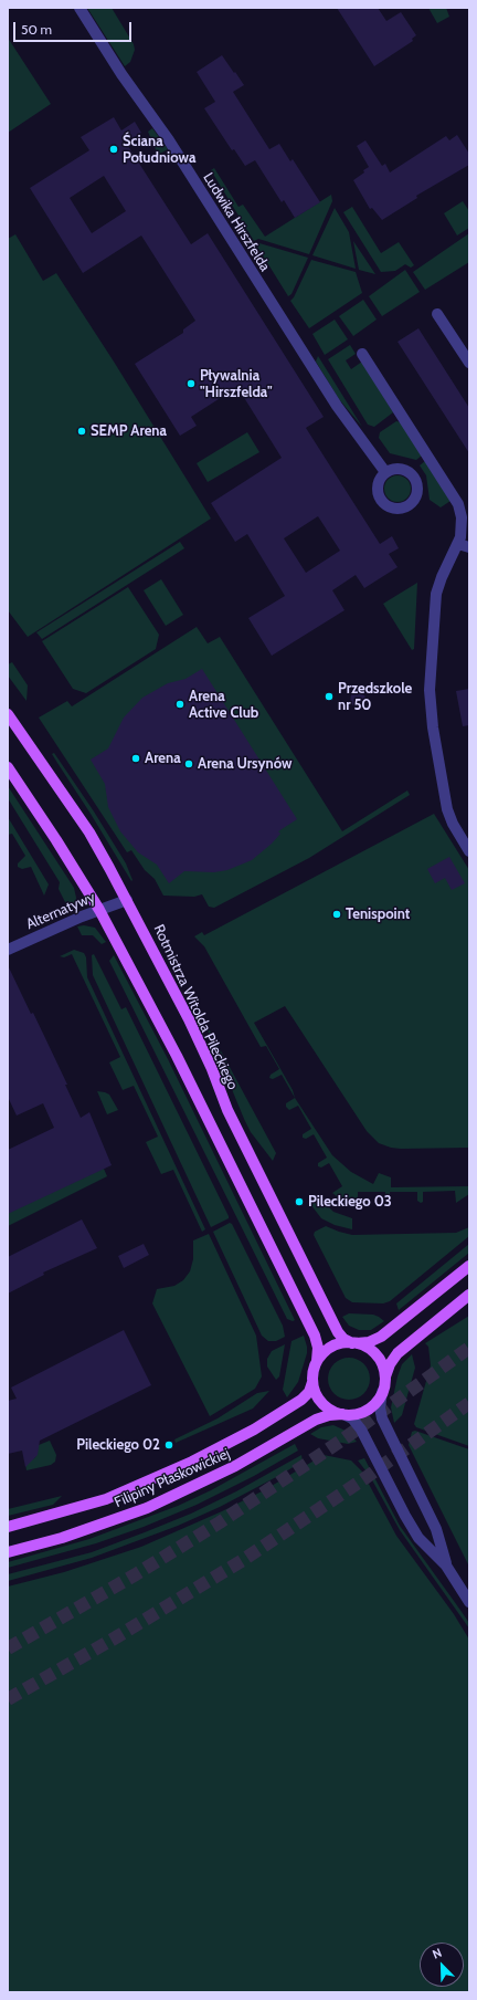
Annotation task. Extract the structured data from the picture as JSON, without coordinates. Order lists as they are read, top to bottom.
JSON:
{
  "streets": {
    "main road": ["Rotmistrza Witolda Pileckiego", "Filipiny Płaskowickiej"],
    "street": ["Ludwika Hirszfelda", "Alternatywy"]
  },
  "crossings": [
    ["Alternatywy", "Rotmistrza Witolda Pileckiego"],
    ["Rotmistrza Witolda Pileckiego", "Filipiny Płaskowickiej"]
  ],
  "places": [
    "Ściana Południowa",
    "Pływalnia \"Hirszfelda\"",
    "SEMP Arena",
    "Przedszkole nr 50",
    "Arena Active Club",
    "Arena",
    "Arena Ursynów",
    "Tenispoint",
    "Pileckiego 03",
    "Pileckiego 02"
  ],
  "scale_bar": "50 m",
  "north": "top left"
}
